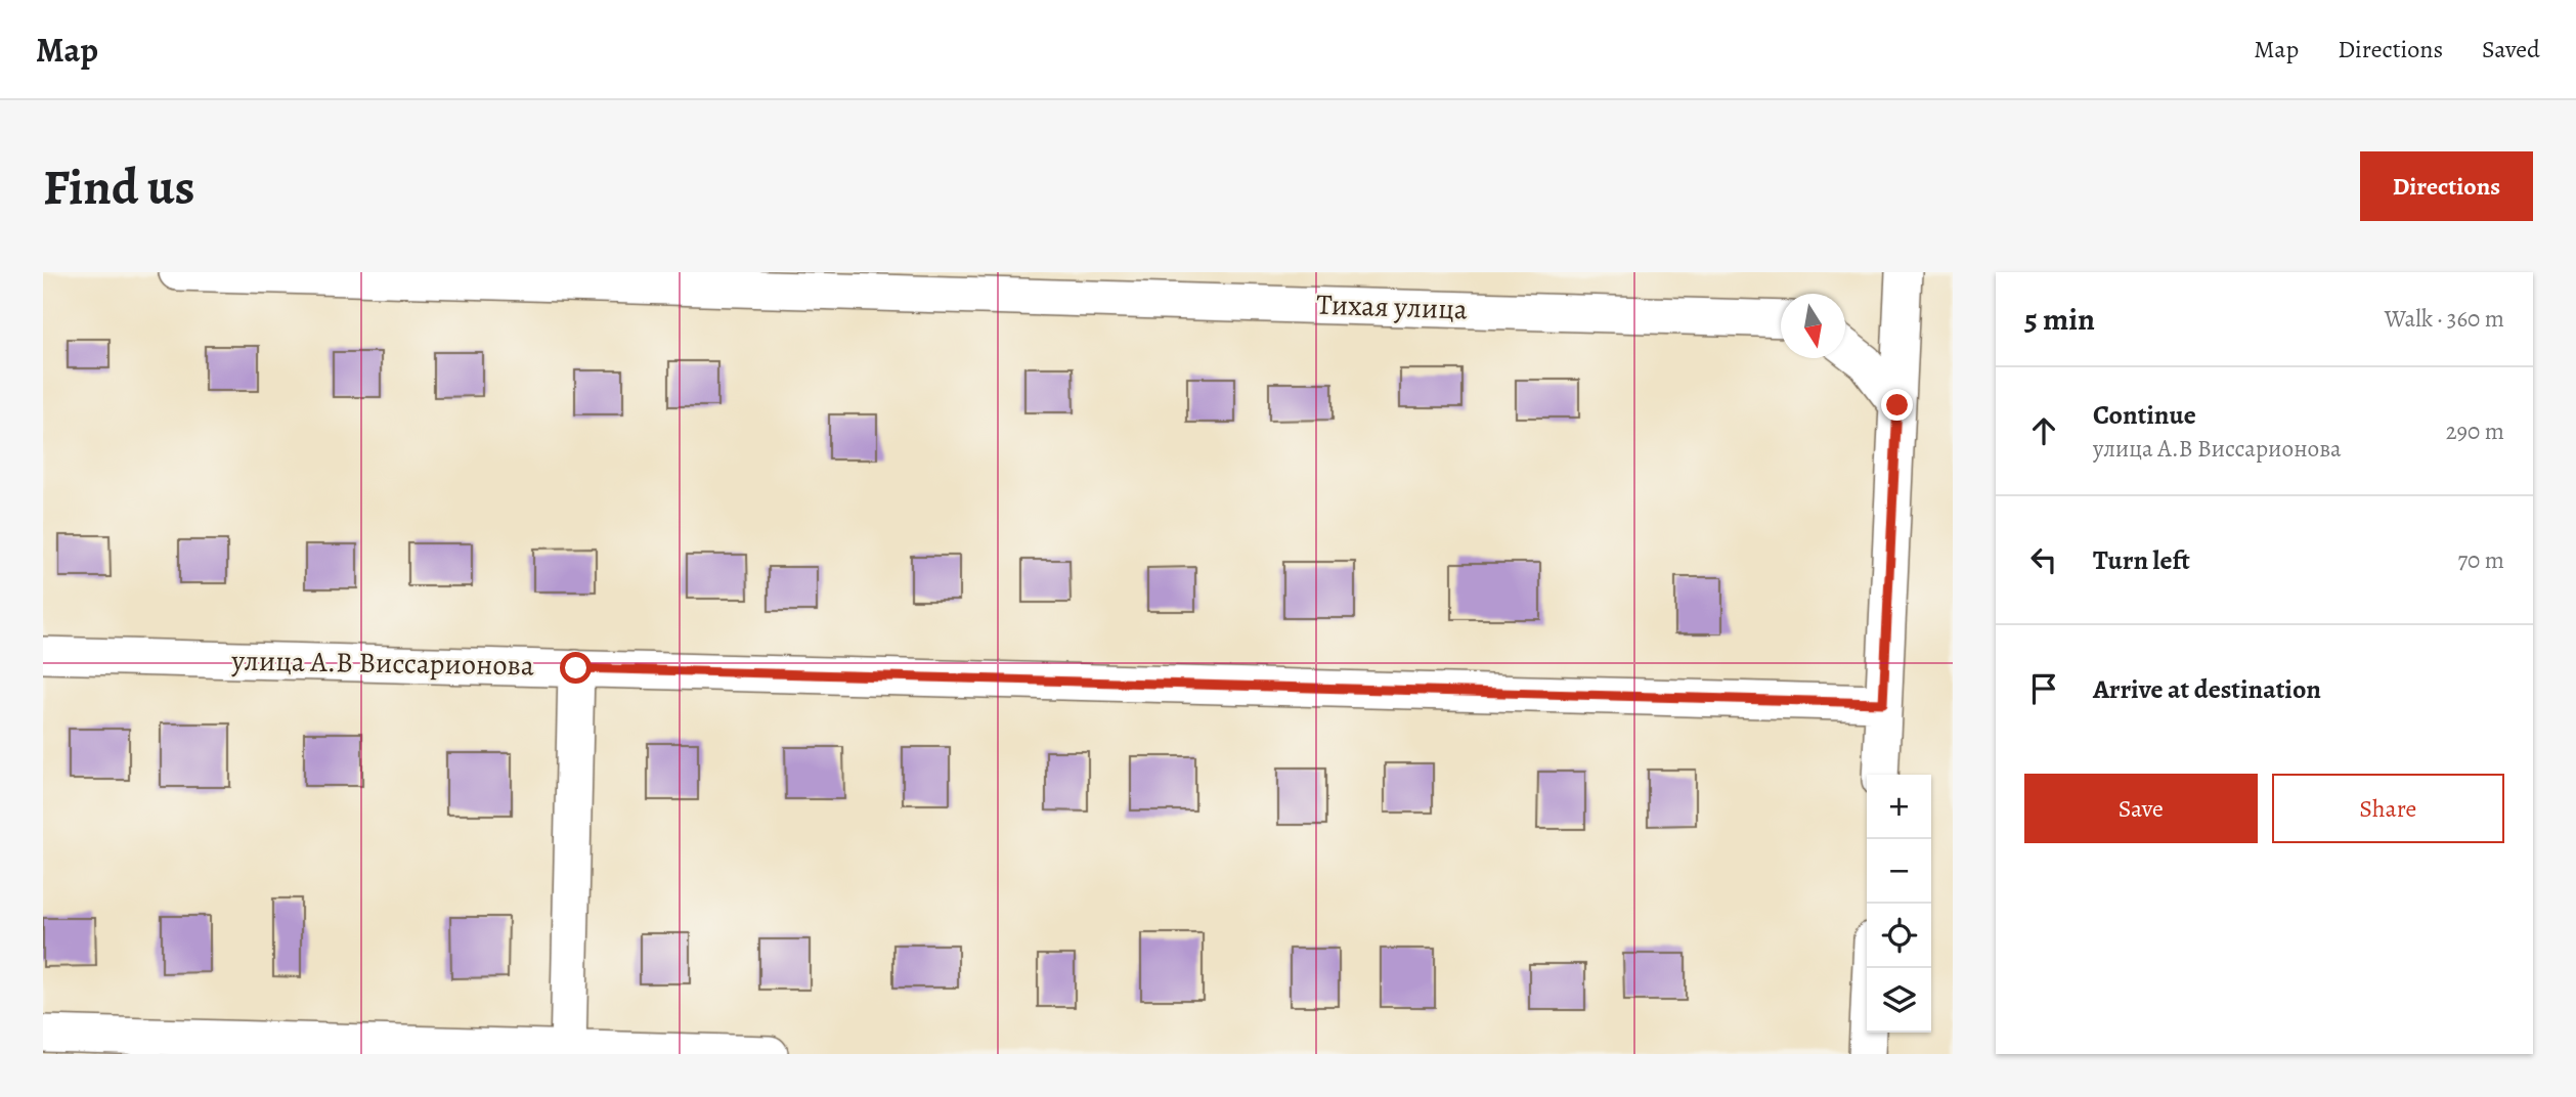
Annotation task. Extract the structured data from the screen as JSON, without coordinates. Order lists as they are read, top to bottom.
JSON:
{
  "streets": {
    "street": ["Тихая улица", "улица А.В Виссарионова"]
  },
  "north": "bottom",
  "page": {
    "header": "Map",
    "nav": ["Map", "Directions", "Saved"],
    "buttons": [
      "Directions",
      ["Save", "Share"]
    ],
    "title": "Find us",
    "heading": ["5 min", "Walk · 360 m"],
    "list": [
      ["Continue", "улица А.В Виссарионова", "290 m"],
      ["Turn left", "70 m"],
      "Arrive at destination"
    ],
    "map_buttons": ["+", "−"]
  }
}
